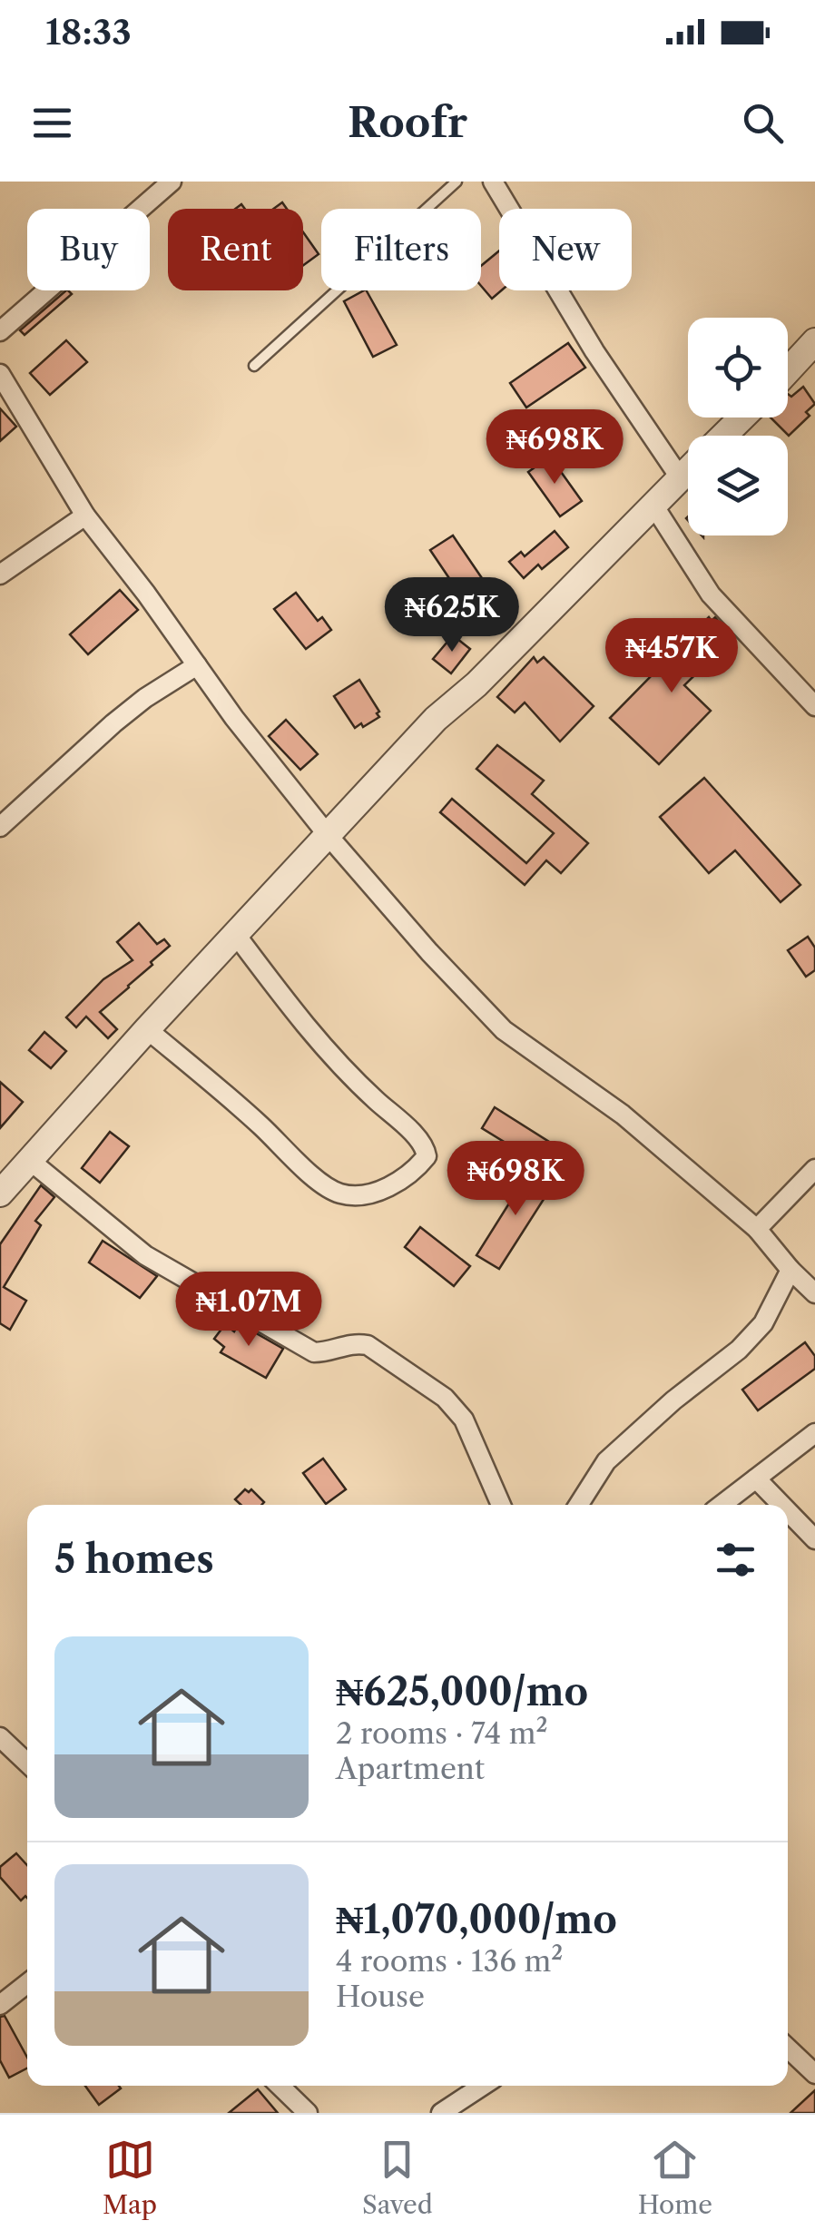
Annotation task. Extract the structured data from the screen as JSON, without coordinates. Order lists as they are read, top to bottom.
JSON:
{
  "page": {
    "status": "18:33",
    "header": "Roofr",
    "chip": [
      "Buy",
      "Rent",
      "Filters",
      "New"
    ],
    "price": [
      "₦698K",
      "₦625K",
      "₦457K",
      "₦698K",
      "₦1.07M"
    ],
    "heading": "5 homes",
    "list": [
      {
        "name": "₦625,000/mo",
        "note": "2 rooms · 74 m² · Apartment"
      },
      {
        "name": "₦1,070,000/mo",
        "note": "4 rooms · 136 m² · House"
      }
    ],
    "tabs": ["Map", "Saved", "Home"]
  }
}
